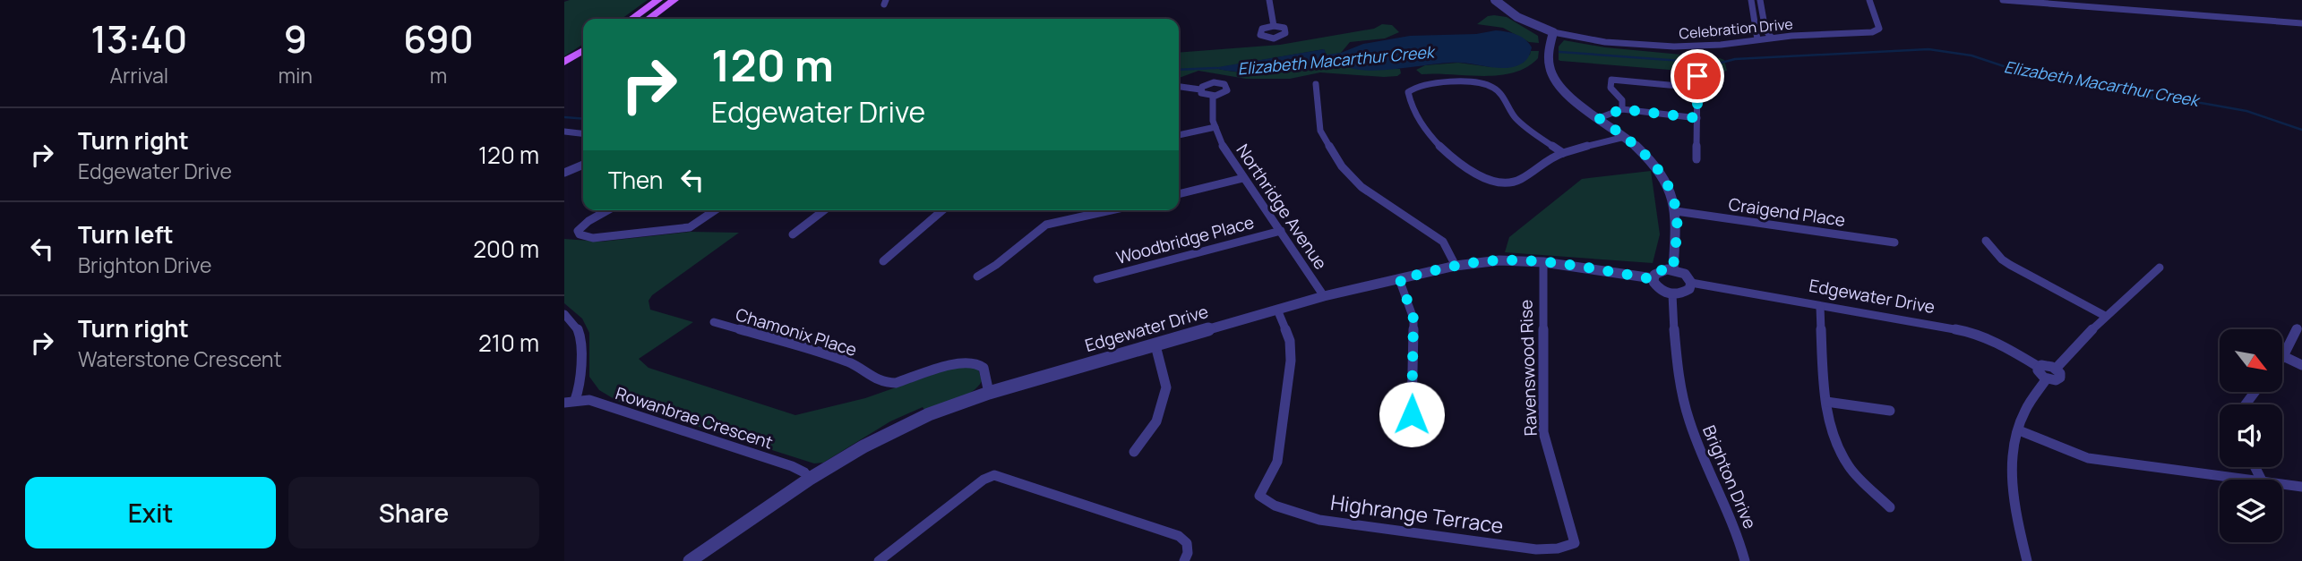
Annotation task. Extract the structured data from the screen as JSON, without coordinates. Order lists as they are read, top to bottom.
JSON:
{
  "streets": {
    "street": [
      "Celebration Drive",
      "Northridge Avenue",
      "Craigend Place",
      "Woodbridge Place",
      "Edgewater Drive",
      "Chamonix Place",
      "Ravenswood Rise",
      "Rowanbrae Crescent",
      "Brighton Drive",
      "Highrange Terrace"
    ]
  },
  "crossings": [
    ["Northridge Avenue", "Woodbridge Place"],
    ["Northridge Avenue", "Edgewater Drive"],
    ["Edgewater Drive", "Chamonix Place"],
    ["Edgewater Drive", "Ravenswood Rise"],
    ["Edgewater Drive", "Rowanbrae Crescent"],
    ["Edgewater Drive", "Brighton Drive"],
    ["Edgewater Drive", "Highrange Terrace"],
    ["Ravenswood Rise", "Highrange Terrace"]
  ],
  "water": ["Elizabeth Macarthur Creek"],
  "north": "bottom right",
  "page": {
    "eta": [
      "13:40",
      "Arrival",
      "9",
      "min",
      "690",
      "m"
    ],
    "turn": ["120 m", "Edgewater Drive"],
    "list": [
      {
        "name": "Turn right",
        "note": "Edgewater Drive",
        "value": "120 m"
      },
      {
        "name": "Turn left",
        "note": "Brighton Drive",
        "value": "200 m"
      },
      {
        "name": "Turn right",
        "note": "Waterstone Crescent",
        "value": "210 m"
      }
    ],
    "then": "Then",
    "buttons": ["Exit", "Share"]
  }
}
